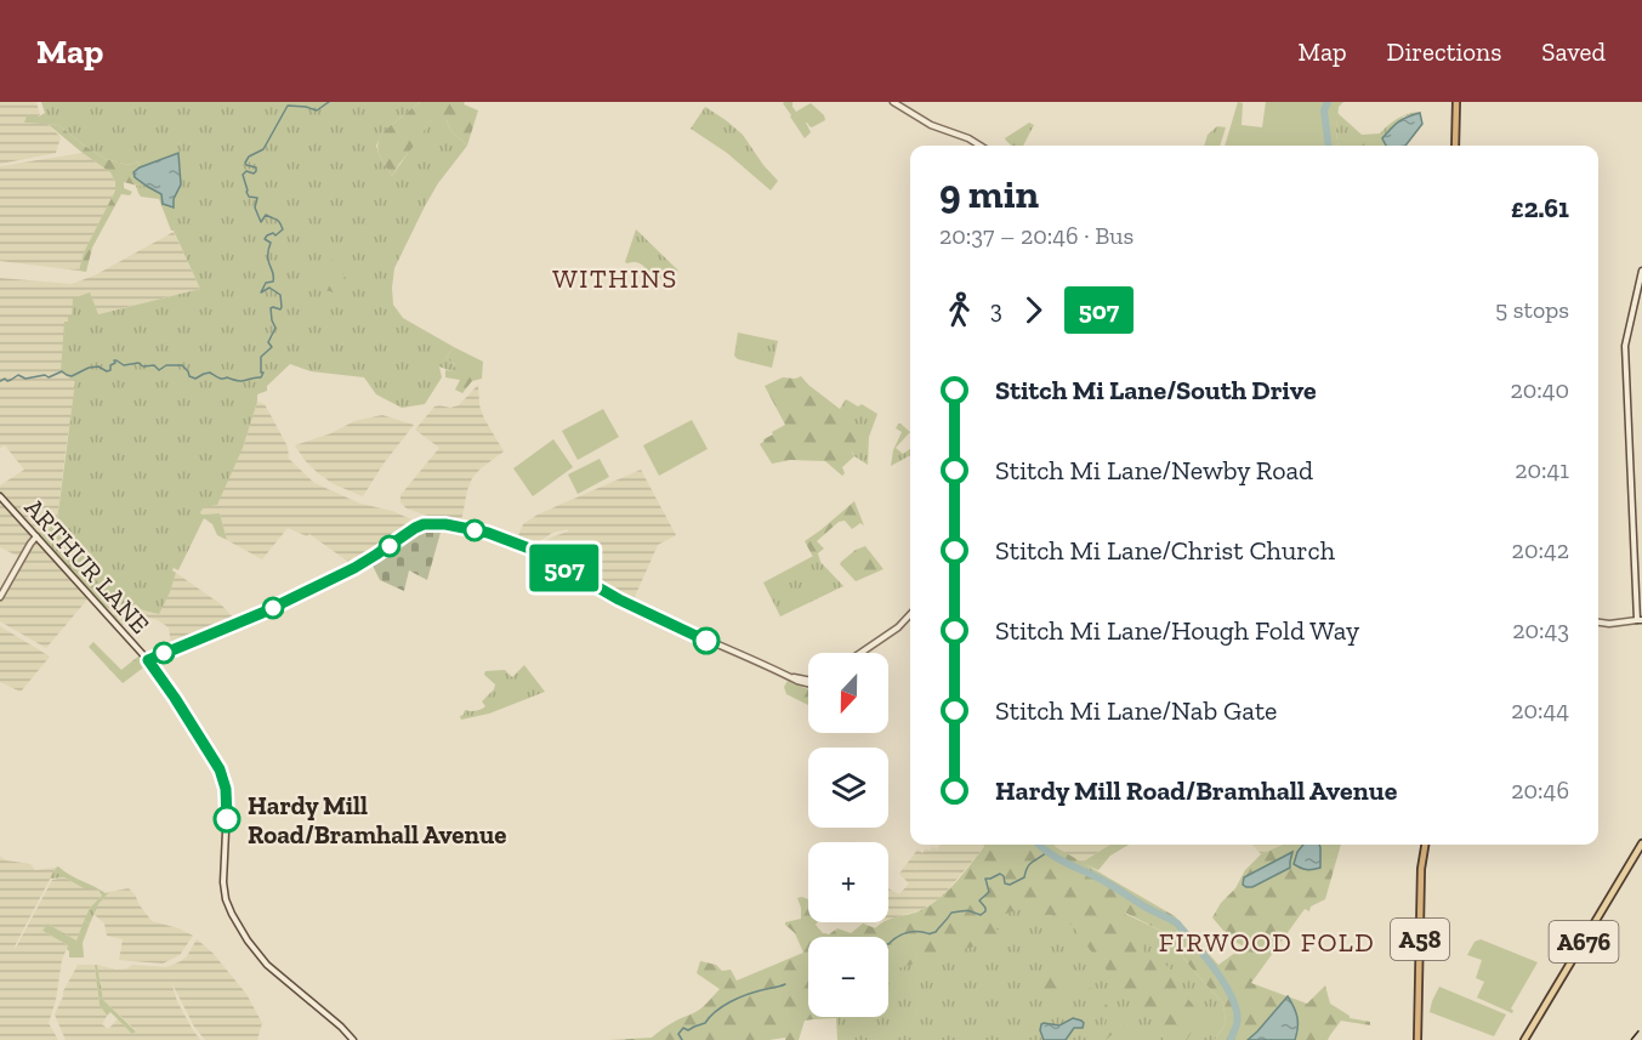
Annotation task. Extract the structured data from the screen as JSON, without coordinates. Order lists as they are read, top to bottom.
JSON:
{
  "streets": {
    "highway": ["A58"],
    "main road": ["A676"],
    "street": ["ARTHUR LANE"]
  },
  "districts": ["WITHINS", "FIRWOOD FOLD"],
  "places": ["Hardy Mill Road/Bramhall Avenue"],
  "lines": ["bus line 507"],
  "north": "bottom",
  "page": {
    "header": "Map",
    "nav": ["Map", "Directions", "Saved"],
    "on_map": "507",
    "heading": ["9 min", "20:37 – 20:46 · Bus", "£2.61"],
    "legs": ["3", "507", "5 stops"],
    "list": [
      {
        "name": "Stitch Mi Lane/South Drive",
        "value": "20:40"
      },
      {
        "name": "Stitch Mi Lane/Newby Road",
        "value": "20:41"
      },
      {
        "name": "Stitch Mi Lane/Christ Church",
        "value": "20:42"
      },
      {
        "name": "Stitch Mi Lane/Hough Fold Way",
        "value": "20:43"
      },
      {
        "name": "Stitch Mi Lane/Nab Gate",
        "value": "20:44"
      },
      {
        "name": "Hardy Mill Road/Bramhall Avenue",
        "value": "20:46"
      }
    ],
    "map_buttons": ["+", "−"]
  }
}
